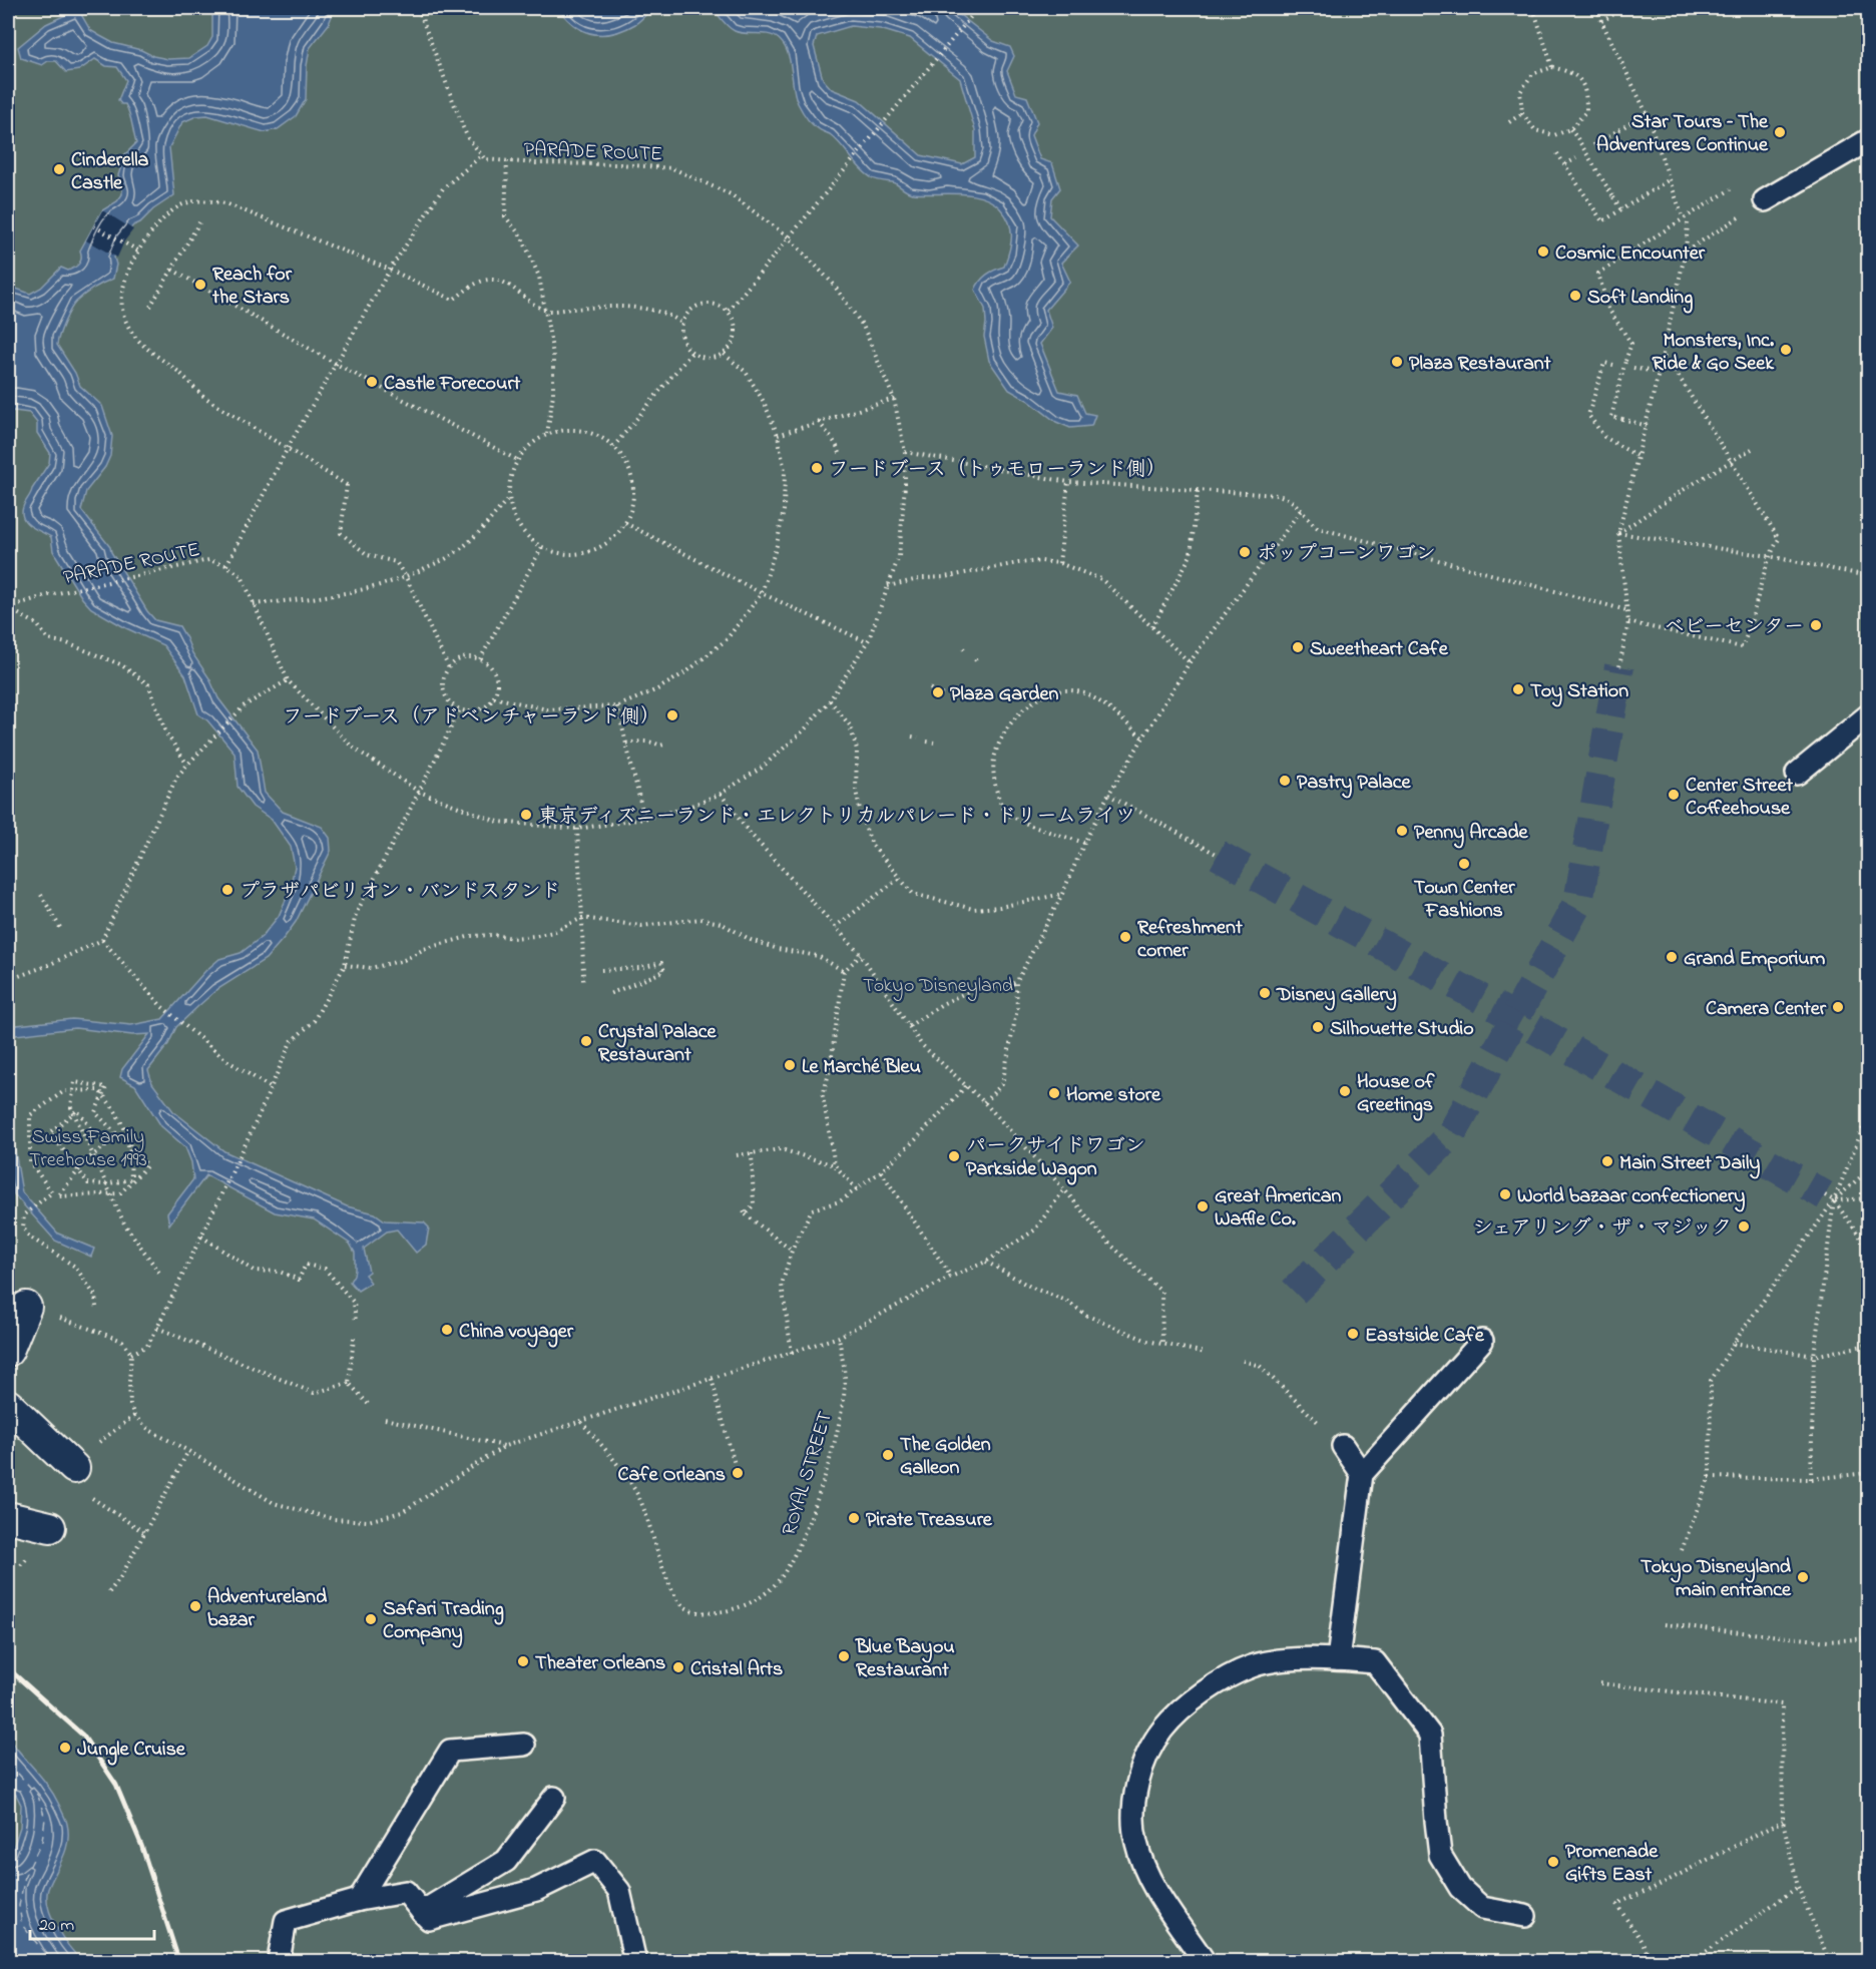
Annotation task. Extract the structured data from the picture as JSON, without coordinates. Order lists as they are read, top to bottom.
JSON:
{
  "streets": {
    "path": ["PARADE ROUTE", "ROYAL STREET"]
  },
  "parks": ["Tokyo Disneyland", "Swiss Family Treehouse 1993"],
  "places": [
    "Star Tours – The Adventures Continue",
    "Cinderella Castle",
    "Cosmic Encounter",
    "Reach for the Stars",
    "Soft Landing",
    "Monsters, Inc. Ride & Go Seek",
    "Plaza Restaurant",
    "Castle Forecourt",
    "フードブース（トゥモローランド側）",
    "ポップコーンワゴン",
    "ベビーセンター",
    "Sweetheart Cafe",
    "Toy Station",
    "Plaza Garden",
    "フードブース（アドベンチャーランド側）",
    "Pastry Palace",
    "Center Street Coffeehouse",
    "東京ディズニーランド・エレクトリカルパレード・ドリームライツ",
    "Penny Arcade",
    "Town Center Fashions",
    "プラザパビリオン・バンドスタンド",
    "Refreshment corner",
    "Grand Emporium",
    "Disney Gallery",
    "Camera Center",
    "Silhouette Studio",
    "Crystal Palace Restaurant",
    "Le Marché Bleu",
    "House of Greetings",
    "Home store",
    "パークサイドワゴン Parkside Wagon",
    "Main Street Daily",
    "World bazaar confectionery",
    "Great American Waffle Co.",
    "シェアリング・ザ・マジック",
    "China voyager",
    "Eastside Cafe",
    "The Golden Galleon",
    "Cafe Orleans",
    "Pirate Treasure",
    "Tokyo Disneyland main entrance",
    "Adventureland bazar",
    "Safari Trading Company",
    "Blue Bayou Restaurant",
    "Theater Orleans",
    "Cristal Arts",
    "Jungle Cruise",
    "Promenade Gifts East"
  ],
  "scale_bar": "20 m"
}
